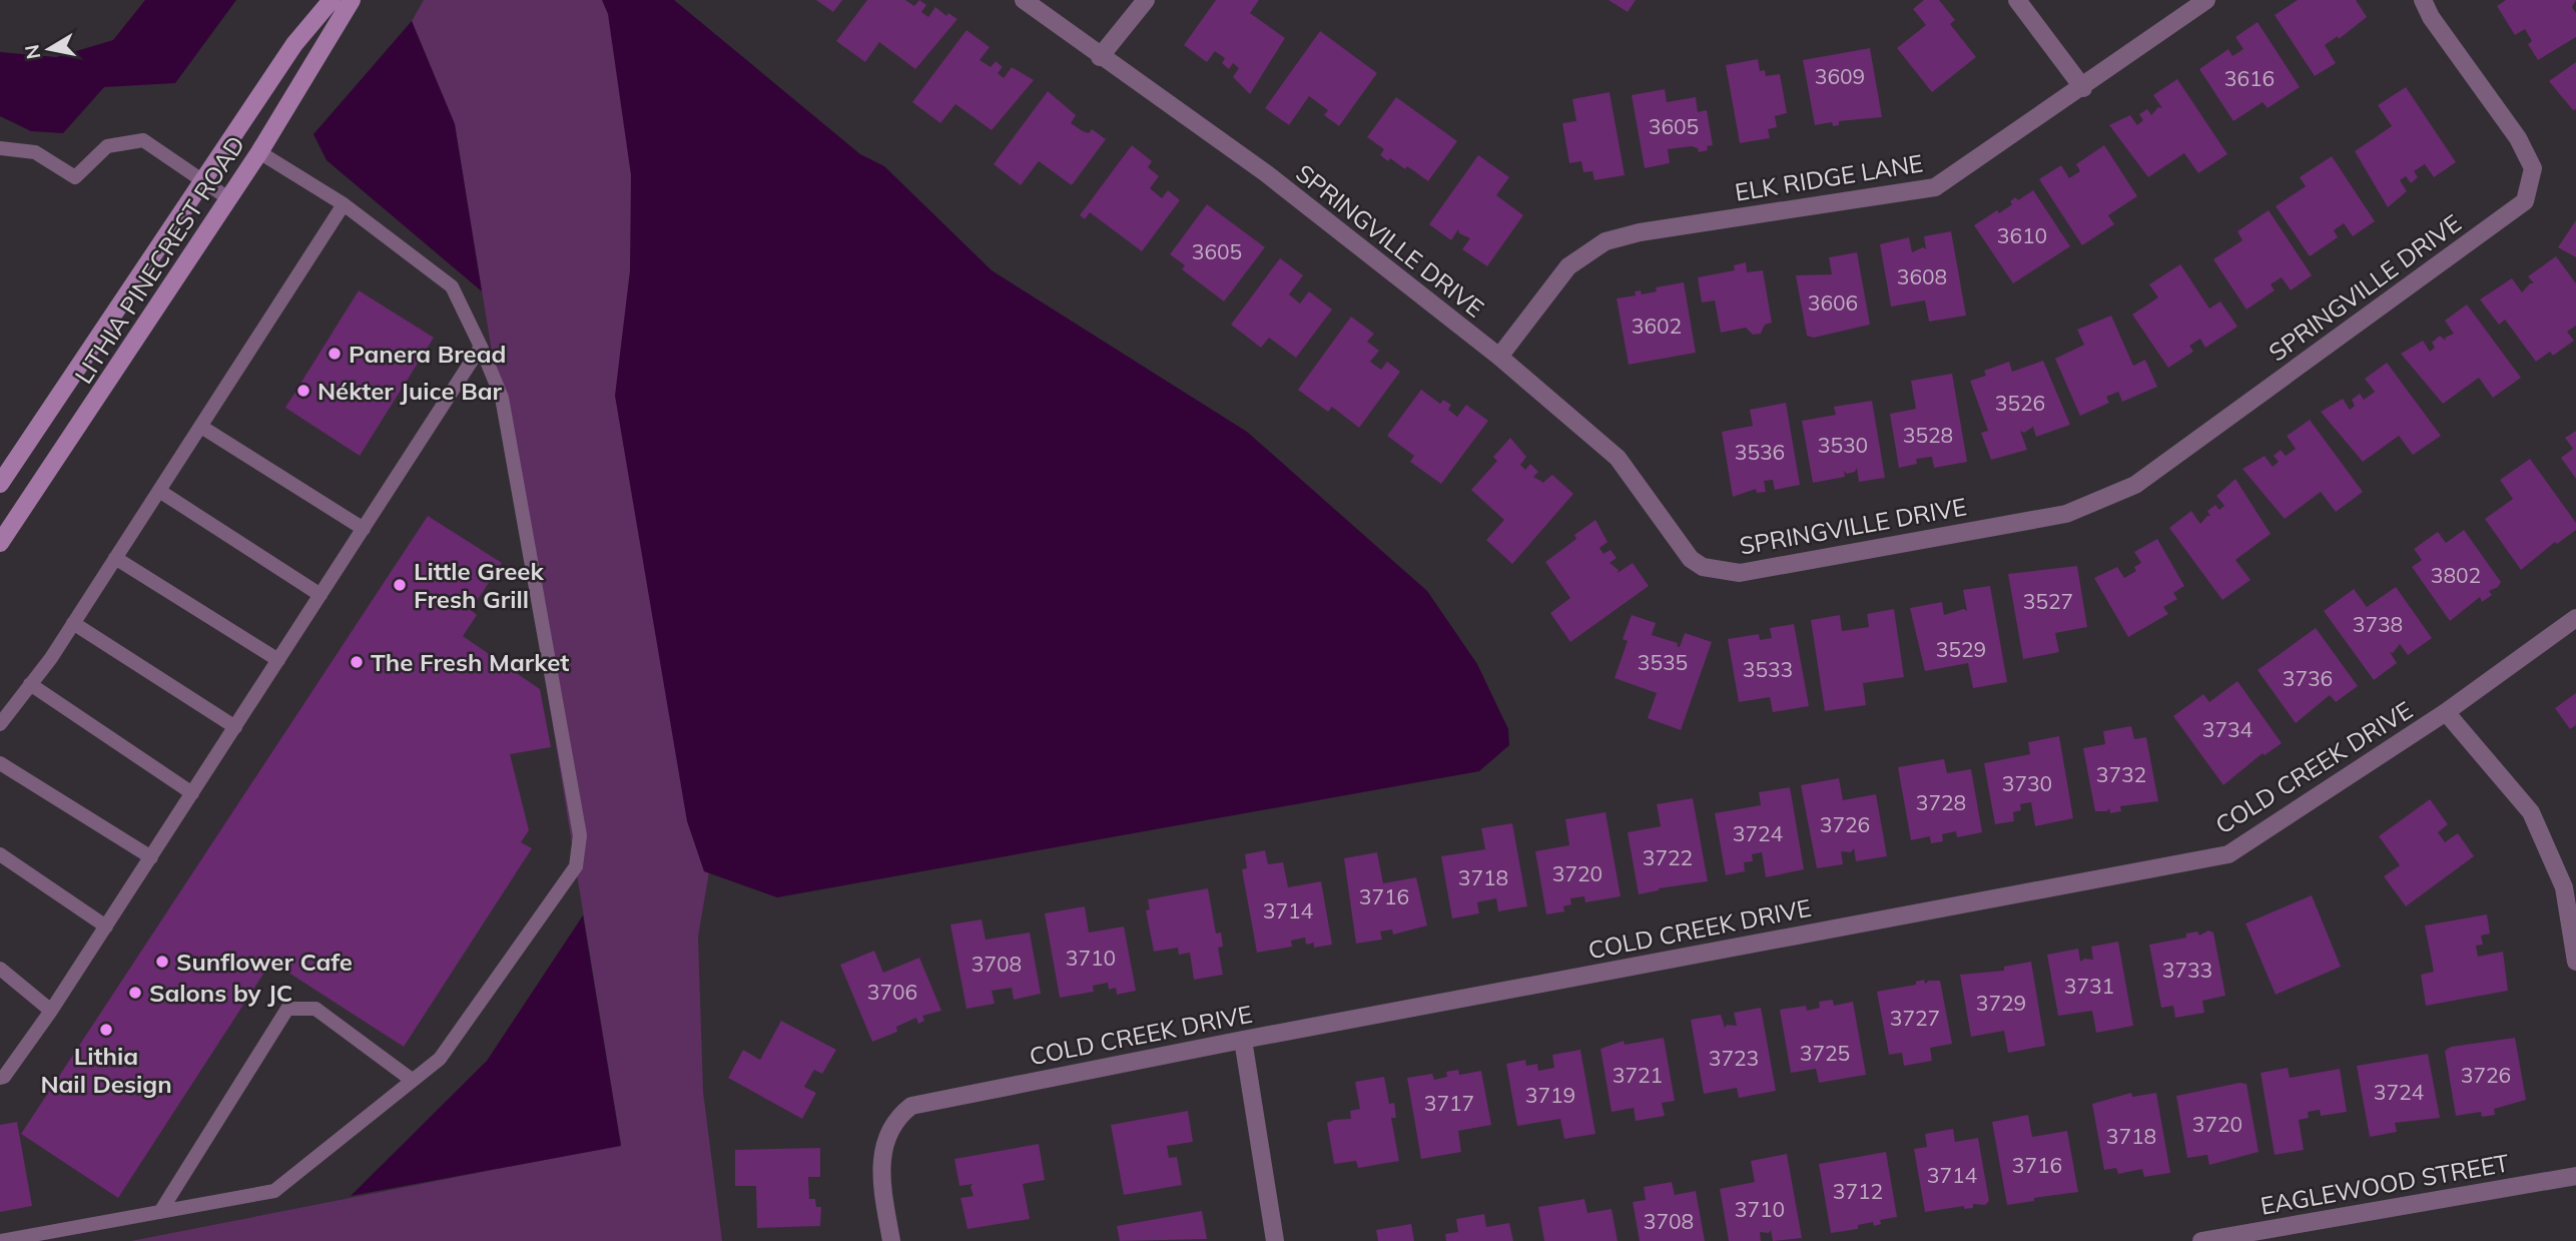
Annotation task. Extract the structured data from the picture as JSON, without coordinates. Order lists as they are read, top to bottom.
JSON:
{
  "streets": {
    "main road": ["LITHIA PINECREST ROAD"],
    "street": [
      "ELK RIDGE LANE",
      "SPRINGVILLE DRIVE",
      "COLD CREEK DRIVE",
      "EAGLEWOOD STREET"
    ]
  },
  "crossings": [
    ["ELK RIDGE LANE", "SPRINGVILLE DRIVE"]
  ],
  "places": [
    "Panera Bread",
    "Nékter Juice Bar",
    "Little Greek Fresh Grill",
    "The Fresh Market",
    "Sunflower Cafe",
    "Salons by JC",
    "Lithia Nail Design"
  ],
  "house_numbers": [
    "3609",
    "3616",
    "3605",
    "3610",
    "3605",
    "3608",
    "3606",
    "3602",
    "3526",
    "3528",
    "3530",
    "3536",
    "3802",
    "3527",
    "3738",
    "3529",
    "3535",
    "3533",
    "3736",
    "3734",
    "3732",
    "3730",
    "3728",
    "3726",
    "3724",
    "3722",
    "3720",
    "3718",
    "3716",
    "3714",
    "3710",
    "3708",
    "3733",
    "3731",
    "3706",
    "3729",
    "3727",
    "3725",
    "3723",
    "3721",
    "3726",
    "3724",
    "3719",
    "3717",
    "3720",
    "3718",
    "3716",
    "3714",
    "3712",
    "3710",
    "3708"
  ],
  "north": "left"
}
